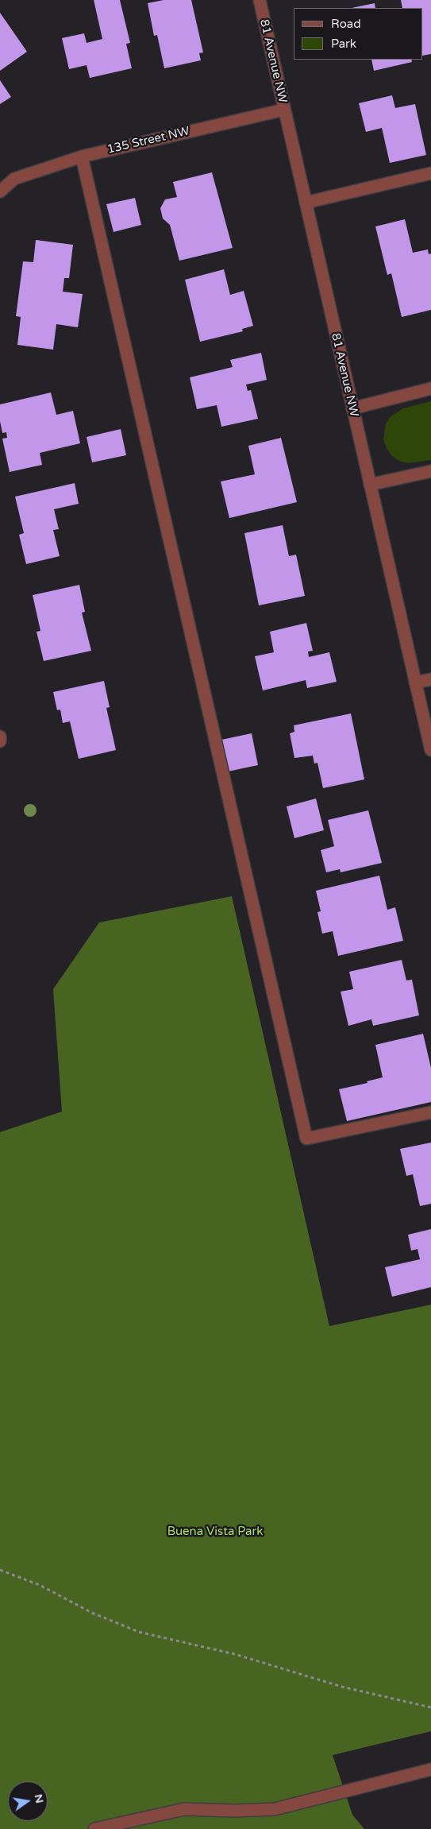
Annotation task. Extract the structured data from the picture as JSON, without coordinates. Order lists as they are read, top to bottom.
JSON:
{
  "streets": {
    "street": ["81 Avenue NW", "135 Street NW"]
  },
  "crossings": [
    ["81 Avenue NW", "135 Street NW"]
  ],
  "parks": ["Buena Vista Park"],
  "legend": ["Road", "Park"],
  "north": "right"
}
